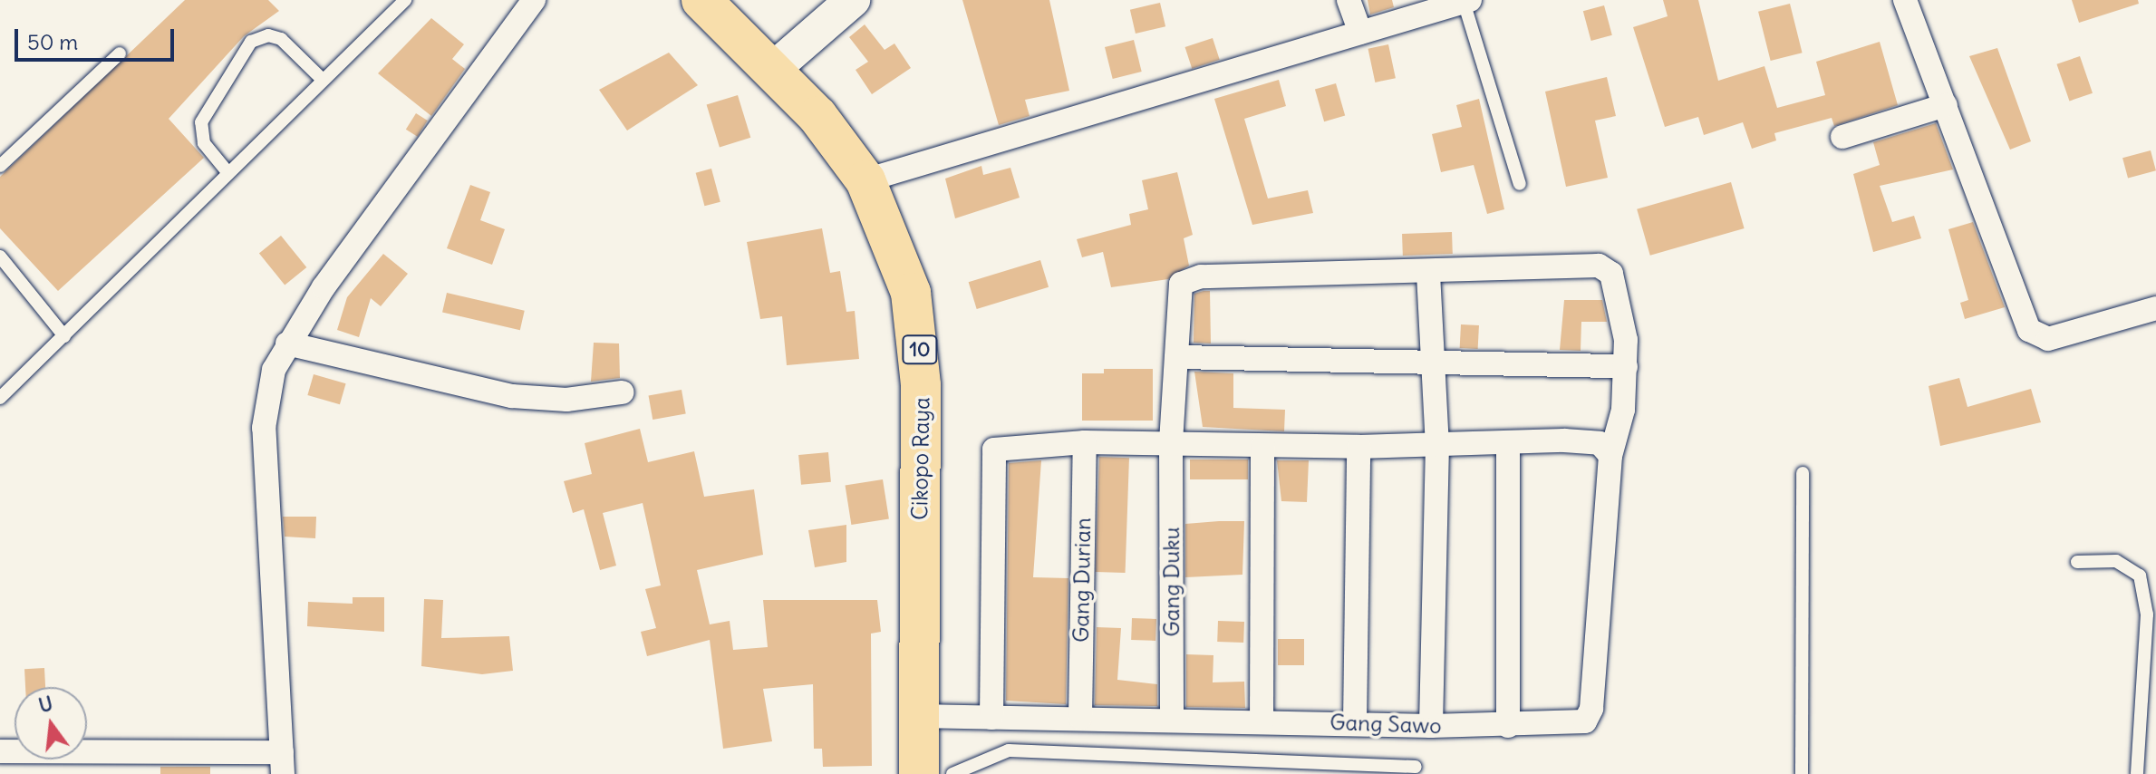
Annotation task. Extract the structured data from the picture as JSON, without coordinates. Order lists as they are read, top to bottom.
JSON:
{
  "streets": {
    "highway": ["10", "Cikopo Raya"],
    "street": ["Gang Durian", "Gang Duku", "Gang Sawo"]
  },
  "crossings": [
    ["Cikopo Raya", "Gang Sawo"],
    ["Gang Durian", "Gang Sawo"],
    ["Gang Duku", "Gang Sawo"]
  ],
  "scale_bar": "50 m",
  "north": "top"
}
